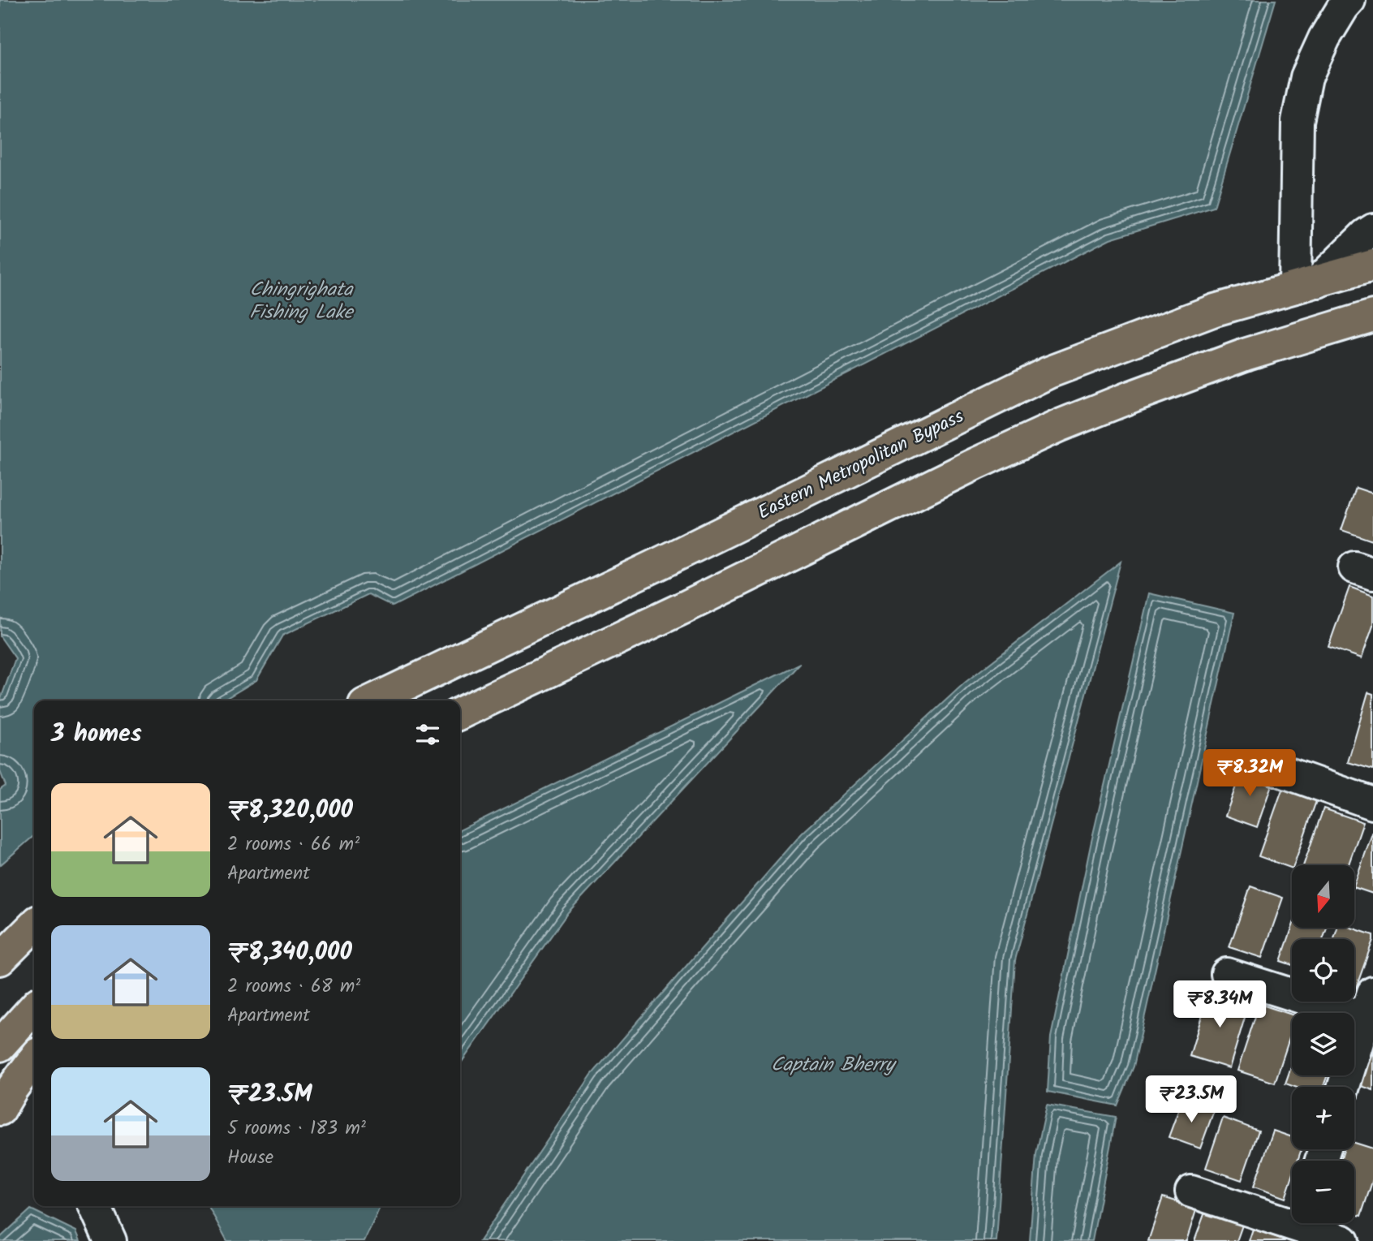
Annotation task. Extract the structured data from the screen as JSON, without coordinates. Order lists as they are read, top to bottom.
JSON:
{
  "streets": {
    "main road": ["Eastern Metropolitan Bypass"]
  },
  "water": ["Chingrighata Fishing Lake", "Captain Bherry"],
  "north": "bottom",
  "page": {
    "heading": "3 homes",
    "price": ["₹8.32M", "₹8.34M", "₹23.5M"],
    "list": [
      {
        "name": "₹8,320,000",
        "note": "2 rooms · 66 m² · Apartment"
      },
      {
        "name": "₹8,340,000",
        "note": "2 rooms · 68 m² · Apartment"
      },
      {
        "name": "₹23.5M",
        "note": "5 rooms · 183 m² · House"
      }
    ],
    "map_buttons": ["+", "−"]
  }
}
